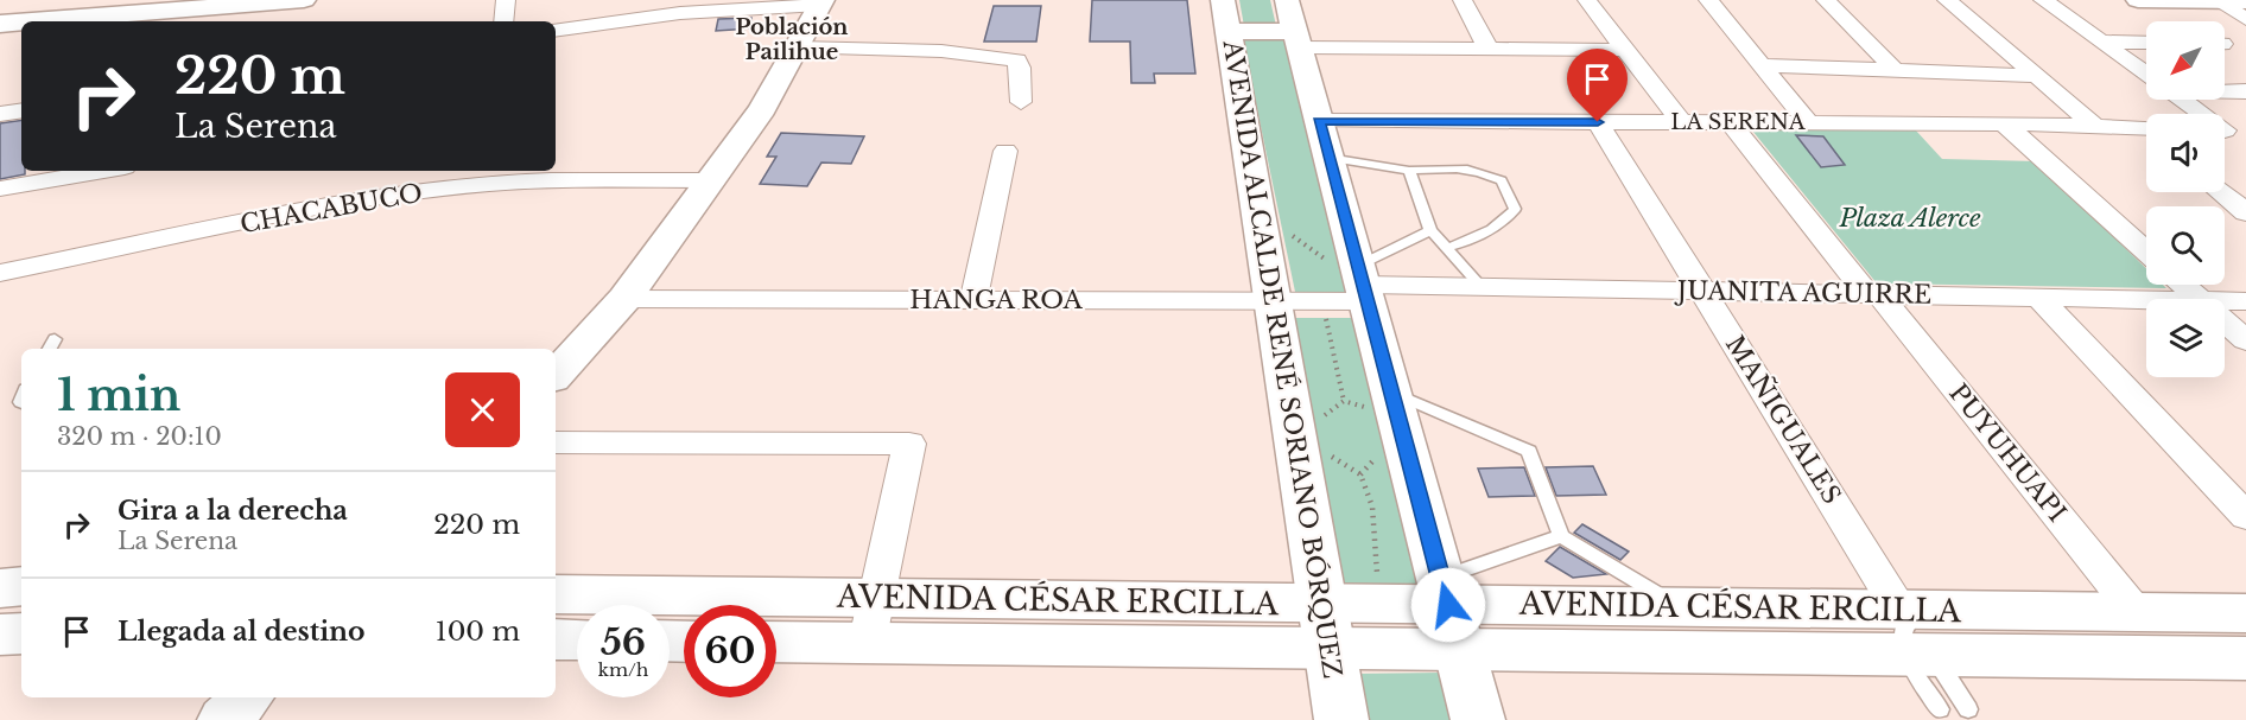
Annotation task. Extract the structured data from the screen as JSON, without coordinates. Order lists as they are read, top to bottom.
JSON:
{
  "streets": {
    "main road": ["AVENIDA ALCALDE RENÉ SORIANO BÓRQUEZ", "AVENIDA CÉSAR ERCILLA"],
    "street": [
      "LA SERENA",
      "CHACABUCO",
      "JUANITA AGUIRRE",
      "HANGA ROA",
      "MAÑIGUALES",
      "PUYUHUAPI"
    ]
  },
  "crossings": [
    ["LA SERENA", "MAÑIGUALES"],
    ["LA SERENA", "PUYUHUAPI"],
    ["JUANITA AGUIRRE", "HANGA ROA"],
    ["JUANITA AGUIRRE", "MAÑIGUALES"],
    ["JUANITA AGUIRRE", "PUYUHUAPI"],
    ["HANGA ROA", "AVENIDA ALCALDE RENÉ SORIANO BÓRQUEZ"],
    ["AVENIDA ALCALDE RENÉ SORIANO BÓRQUEZ", "AVENIDA CÉSAR ERCILLA"],
    ["MAÑIGUALES", "AVENIDA CÉSAR ERCILLA"],
    ["PUYUHUAPI", "AVENIDA CÉSAR ERCILLA"]
  ],
  "districts": ["Población Pailihue"],
  "parks": ["Plaza Alerce"],
  "north": "bottom left",
  "page": {
    "turn": ["220 m", "La Serena"],
    "heading": ["1 min", "320 m · 20:10"],
    "list": [
      {
        "name": "Gira a la derecha",
        "note": "La Serena",
        "value": "220 m"
      },
      {
        "name": "Llegada al destino",
        "value": "100 m"
      }
    ],
    "speed": "56 km/h",
    "limit": "60"
  }
}
